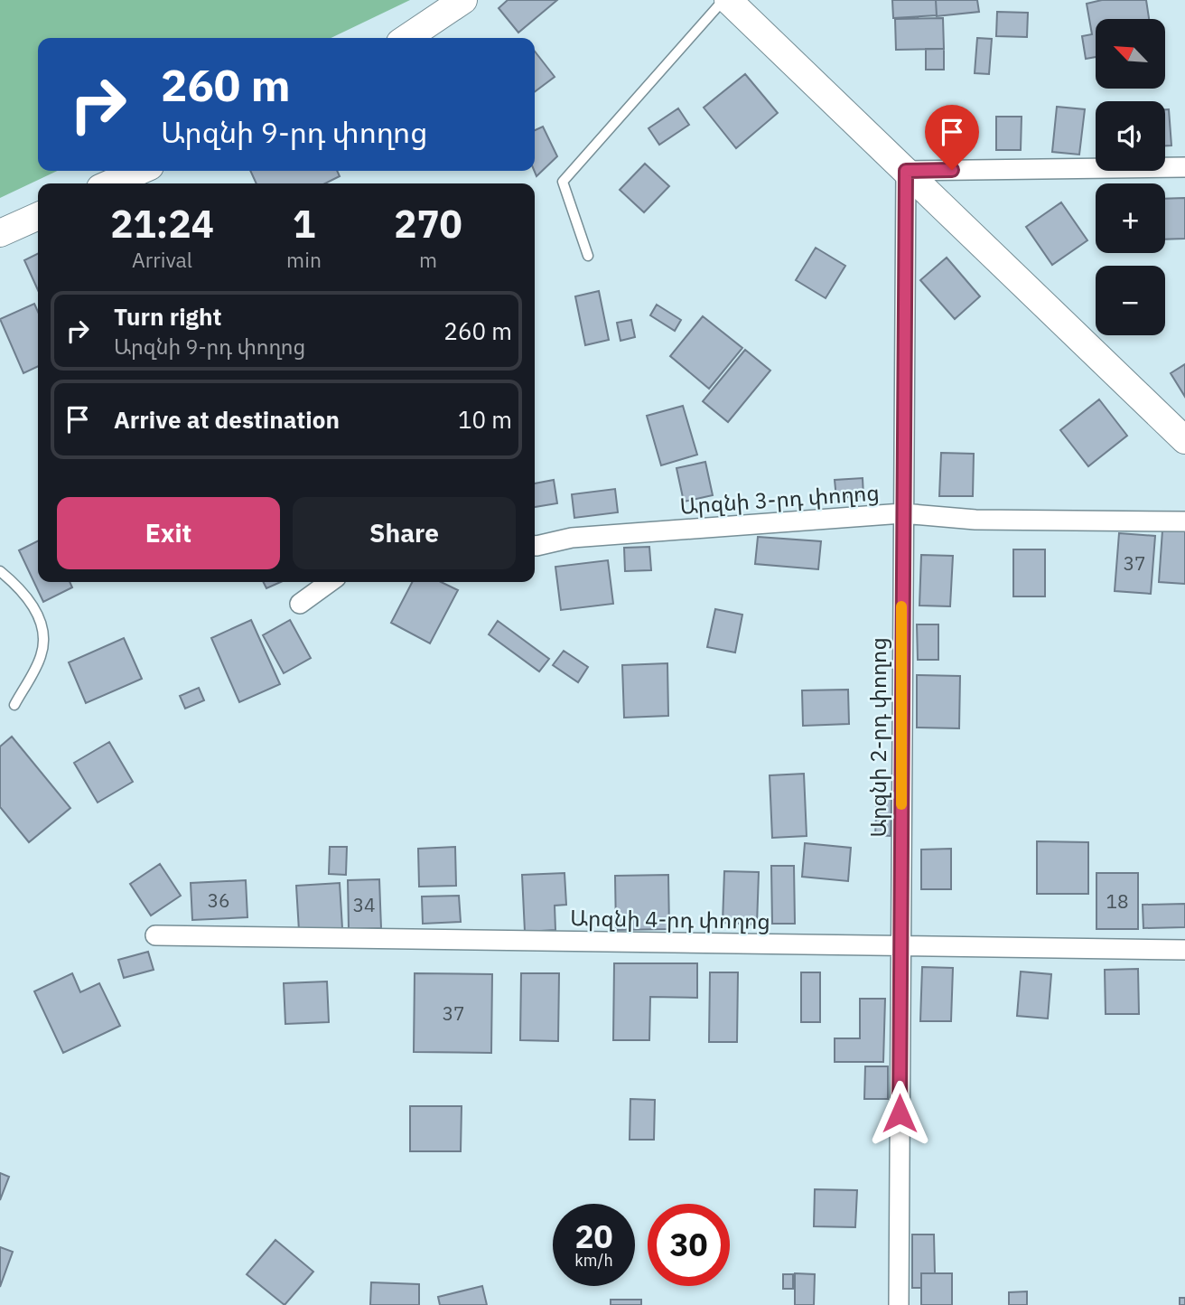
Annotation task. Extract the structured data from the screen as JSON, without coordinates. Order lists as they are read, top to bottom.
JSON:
{
  "streets": {
    "street": ["Արզնի 3-րդ փողոց", "Արզնի 2-րդ փողոց", "Արզնի 4-րդ փողոց"]
  },
  "crossings": [
    ["Արզնի 3-րդ փողոց", "Արզնի 2-րդ փողոց"],
    ["Արզնի 2-րդ փողոց", "Արզնի 4-րդ փողոց"]
  ],
  "house_numbers": [
    "37",
    "36",
    "18",
    "34",
    "37"
  ],
  "north": "top left",
  "page": {
    "map_buttons": ["+", "−"],
    "turn": ["260 m", "Արզնի 9-րդ փողոց"],
    "eta": [
      "21:24",
      "Arrival",
      "1",
      "min",
      "270",
      "m"
    ],
    "list": [
      {
        "name": "Turn right",
        "note": "Արզնի 9-րդ փողոց",
        "value": "260 m"
      },
      {
        "name": "Arrive at destination",
        "value": "10 m"
      }
    ],
    "buttons": ["Exit", "Share"],
    "speed": "20 km/h",
    "limit": "30"
  }
}
